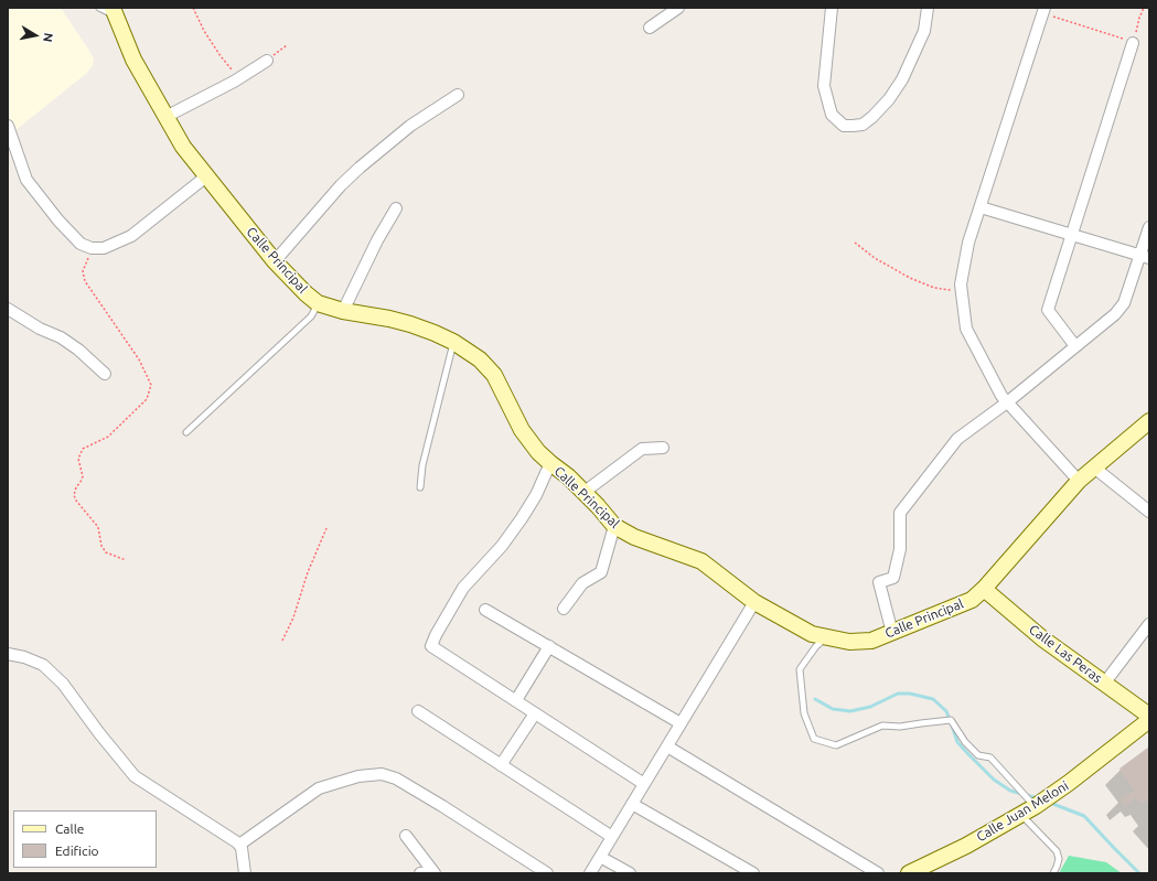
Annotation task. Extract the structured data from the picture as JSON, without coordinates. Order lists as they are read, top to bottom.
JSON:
{
  "streets": {
    "street": ["Calle Principal", "Calle Las Peras", "Calle Juan Meloni"]
  },
  "crossings": [
    ["Calle Principal", "Calle Las Peras"]
  ],
  "legend": ["Calle", "Edificio"],
  "north": "right"
}
